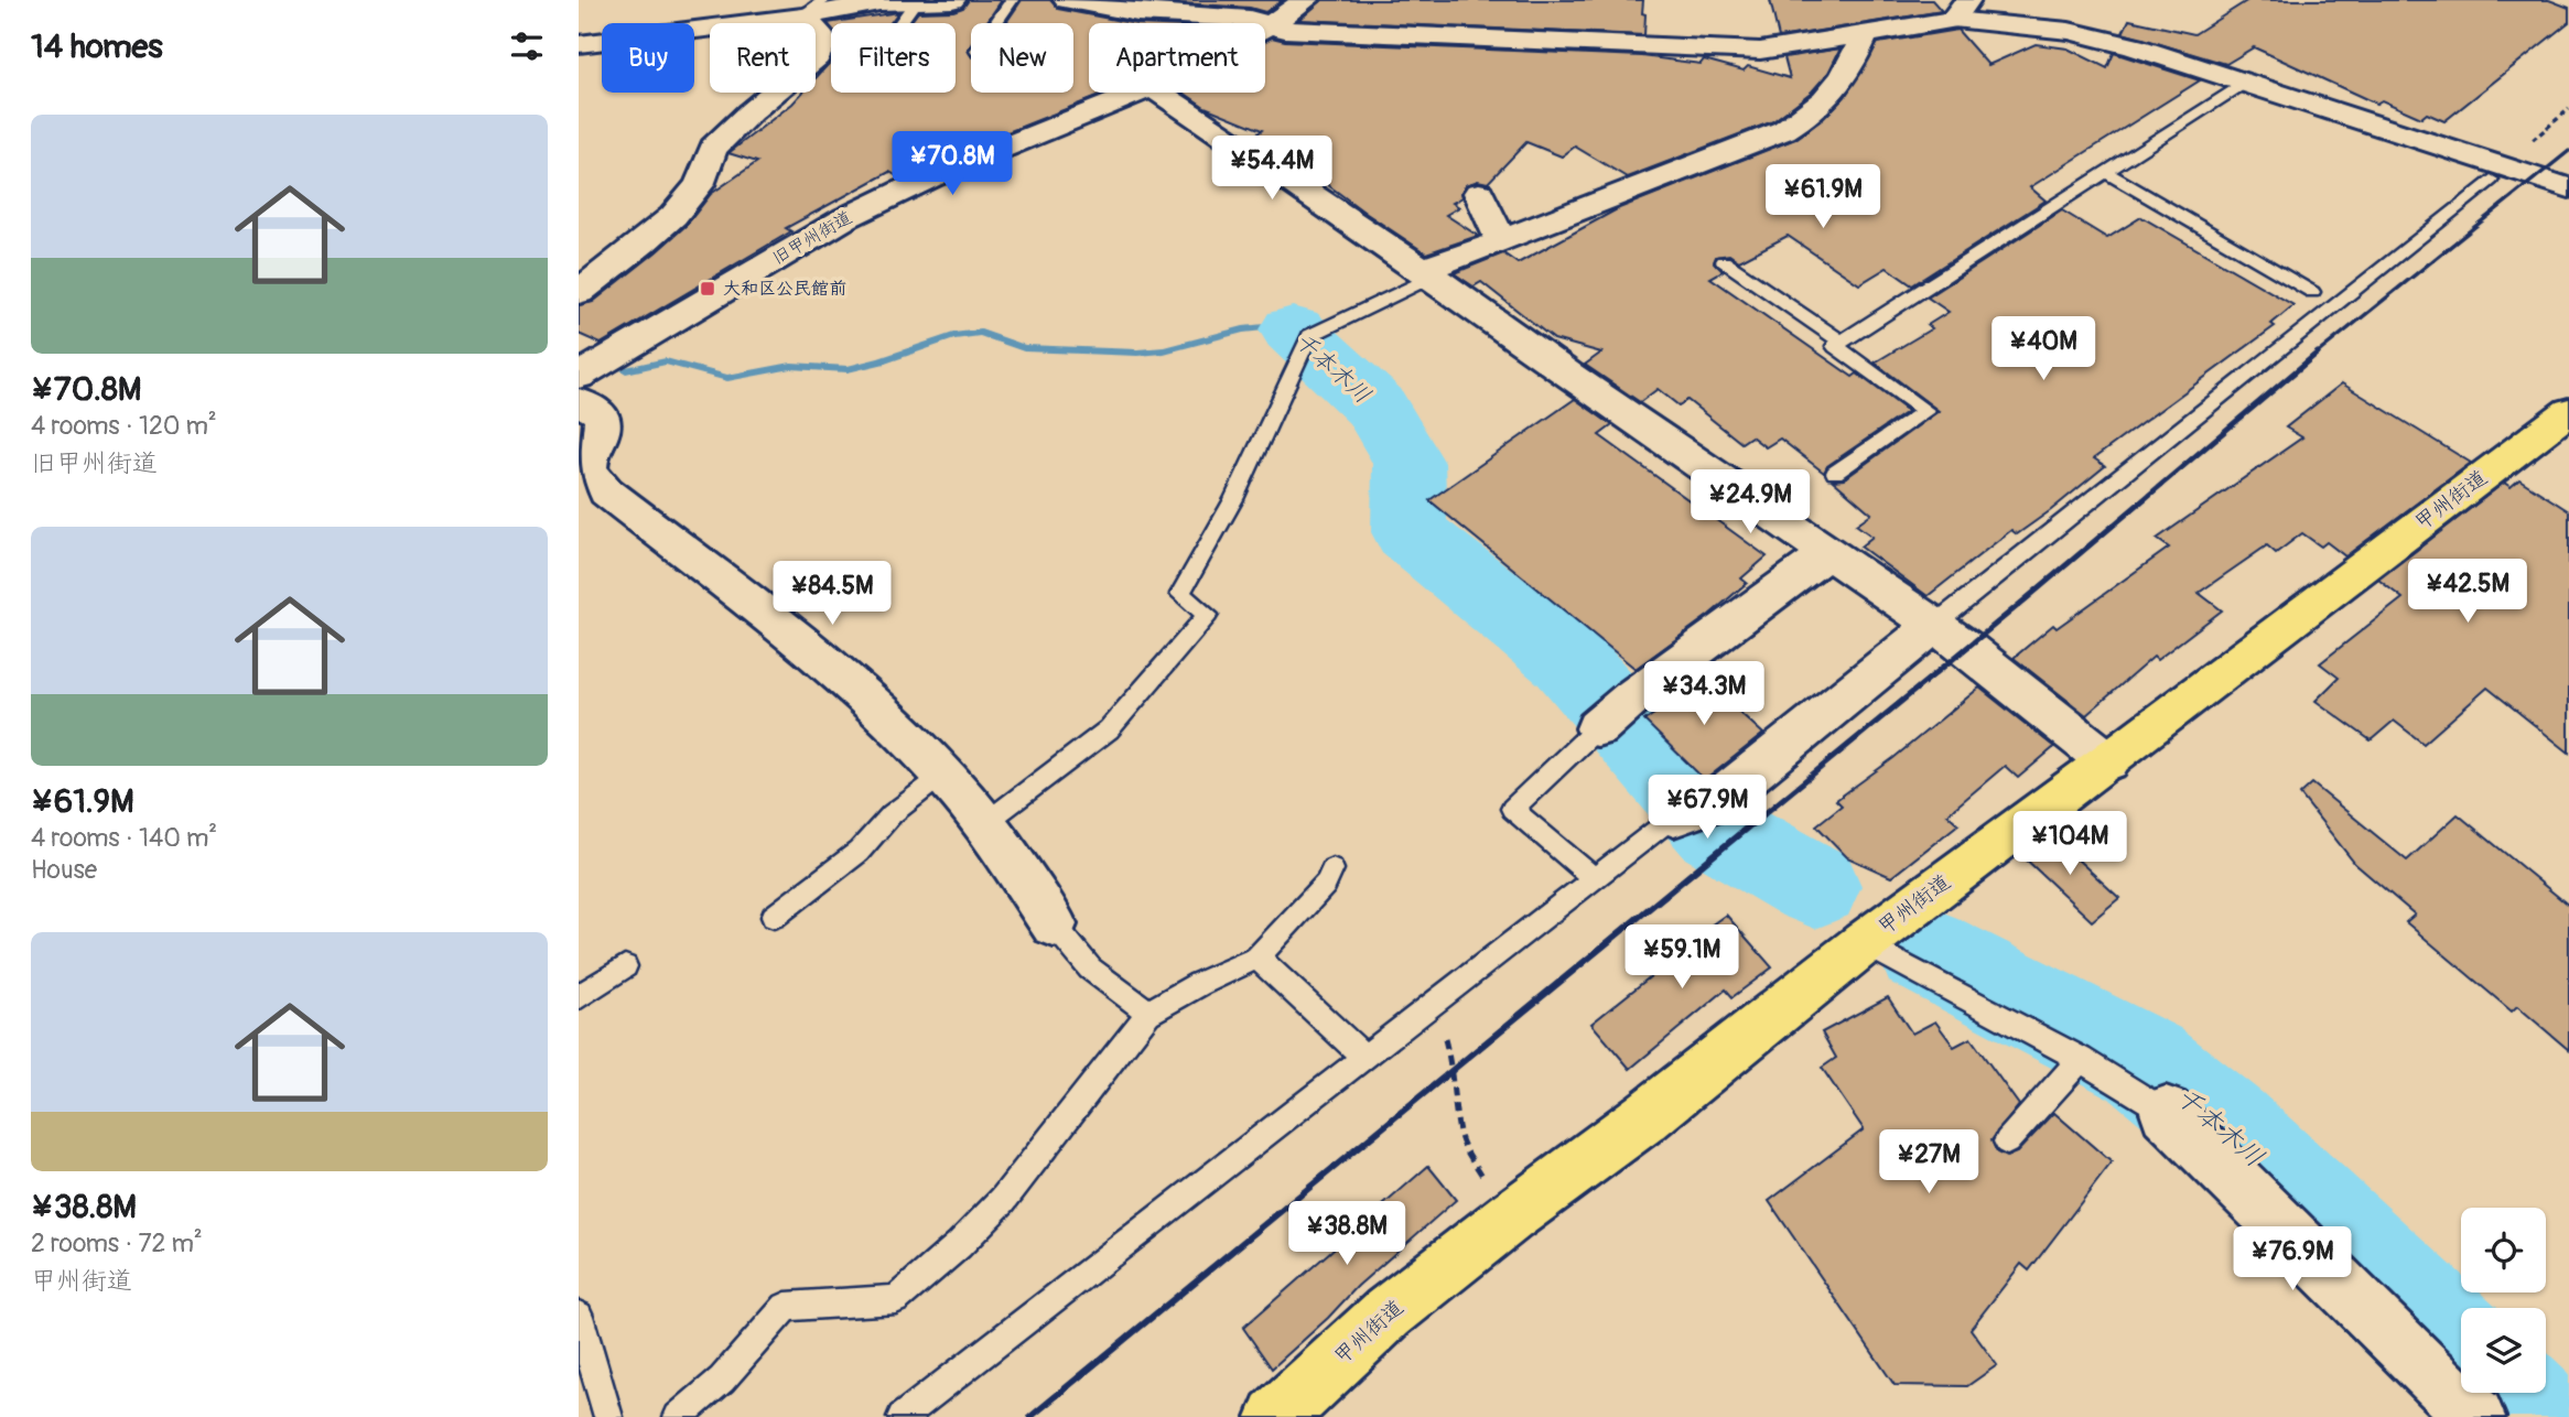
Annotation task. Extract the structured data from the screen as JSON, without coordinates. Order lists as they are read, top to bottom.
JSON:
{
  "streets": {
    "highway": ["甲州街道"],
    "street": ["旧甲州街道"]
  },
  "water": ["千本木川"],
  "places": {
    "transit": ["大和区公民館前"]
  },
  "page": {
    "heading": "14 homes",
    "chip": [
      "Buy",
      "Rent",
      "Filters",
      "New",
      "Apartment"
    ],
    "list": [
      {
        "name": "¥70.8M",
        "note": "4 rooms · 120 m² · 旧甲州街道"
      },
      {
        "name": "¥61.9M",
        "note": "4 rooms · 140 m² · House"
      },
      {
        "name": "¥38.8M",
        "note": "2 rooms · 72 m² · 甲州街道"
      }
    ],
    "price": [
      "¥70.8M",
      "¥54.4M",
      "¥61.9M",
      "¥40M",
      "¥24.9M",
      "¥42.5M",
      "¥84.5M",
      "¥34.3M",
      "¥67.9M",
      "¥104M",
      "¥59.1M",
      "¥27M",
      "¥38.8M",
      "¥76.9M"
    ]
  }
}
